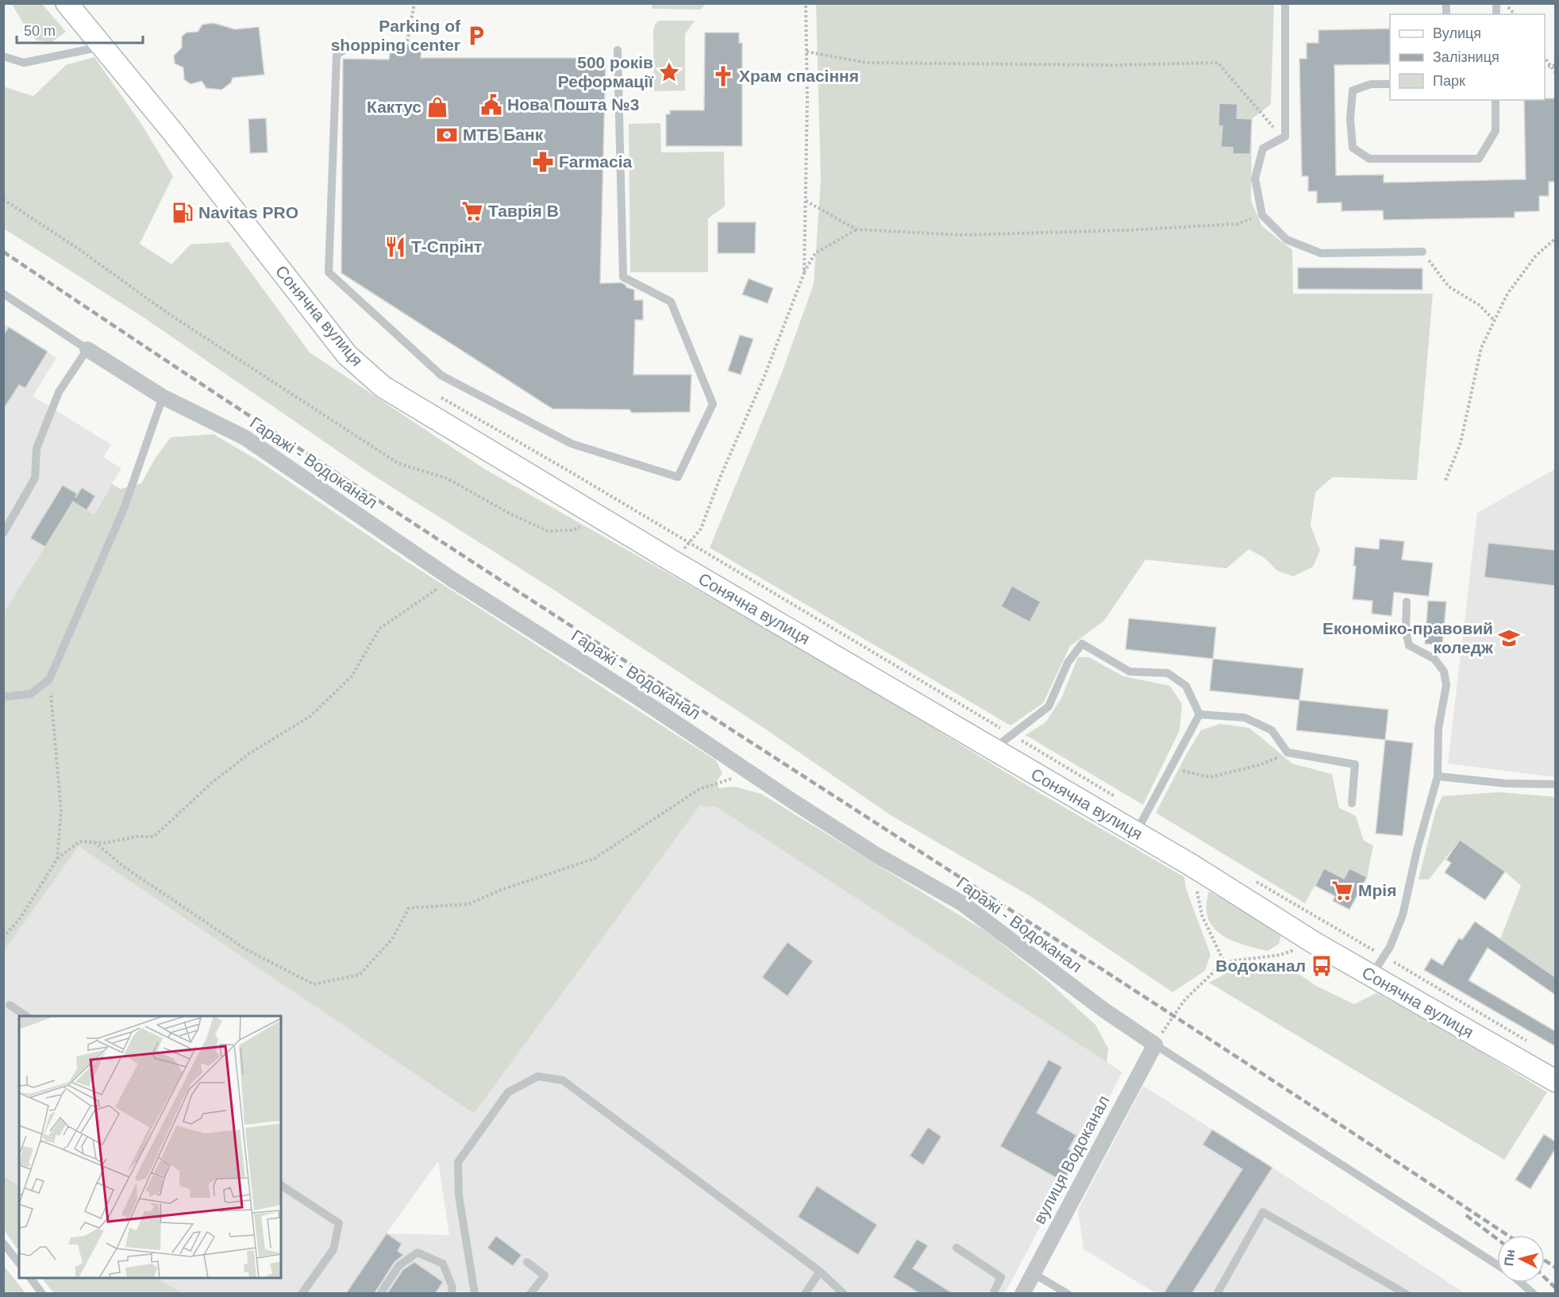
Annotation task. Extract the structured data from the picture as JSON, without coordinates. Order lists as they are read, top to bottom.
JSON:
{
  "streets": {
    "street": ["Сонячна вулиця", "Гаражі - Водоканал", "вулиця Водоканал"]
  },
  "crossings": [
    ["Гаражі - Водоканал", "вулиця Водоканал"]
  ],
  "places": {
    "parking": ["Parking of shopping center"],
    "place": ["500 років Реформації"],
    "church": ["Храм спасіння"],
    "public building": ["Нова Пошта №3"],
    "shop": ["Кактус"],
    "bank": ["МТБ Банк"],
    "pharmacy": ["Farmacia"],
    "supermarket": ["Таврія В", "Мрія"],
    "fuel station": ["Navitas PRO"],
    "restaurant": ["Т-Спрінт"],
    "school or university": ["Економіко-правовий коледж"],
    "bus stop": ["Водоканал"]
  },
  "legend": ["Вулиця", "Залізниця", "Парк"],
  "scale_bar": "50 m",
  "north": "left"
}
